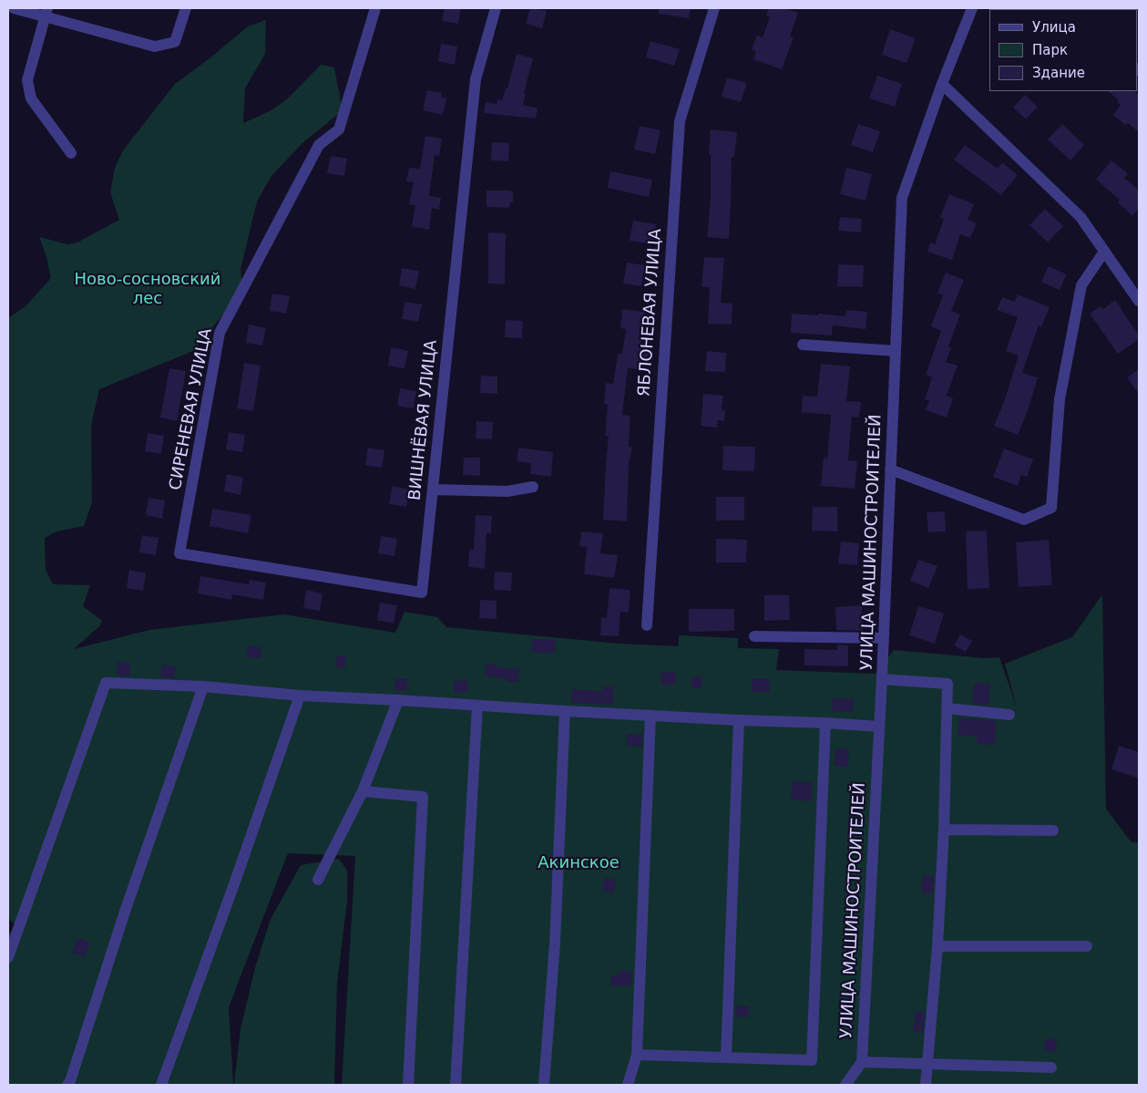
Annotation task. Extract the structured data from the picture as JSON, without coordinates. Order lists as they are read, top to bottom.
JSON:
{
  "streets": {
    "street": [
      "ЯБЛОНЕВАЯ УЛИЦА",
      "СИРЕНЕВАЯ УЛИЦА",
      "ВИШНЁВАЯ УЛИЦА",
      "УЛИЦА МАШИНОСТРОИТЕЛЕЙ"
    ]
  },
  "crossings": [
    ["СИРЕНЕВАЯ УЛИЦА", "ВИШНЁВАЯ УЛИЦА"]
  ],
  "parks": ["Ново-сосновский лес", "Акинское"],
  "legend": ["Улица", "Парк", "Здание"]
}
